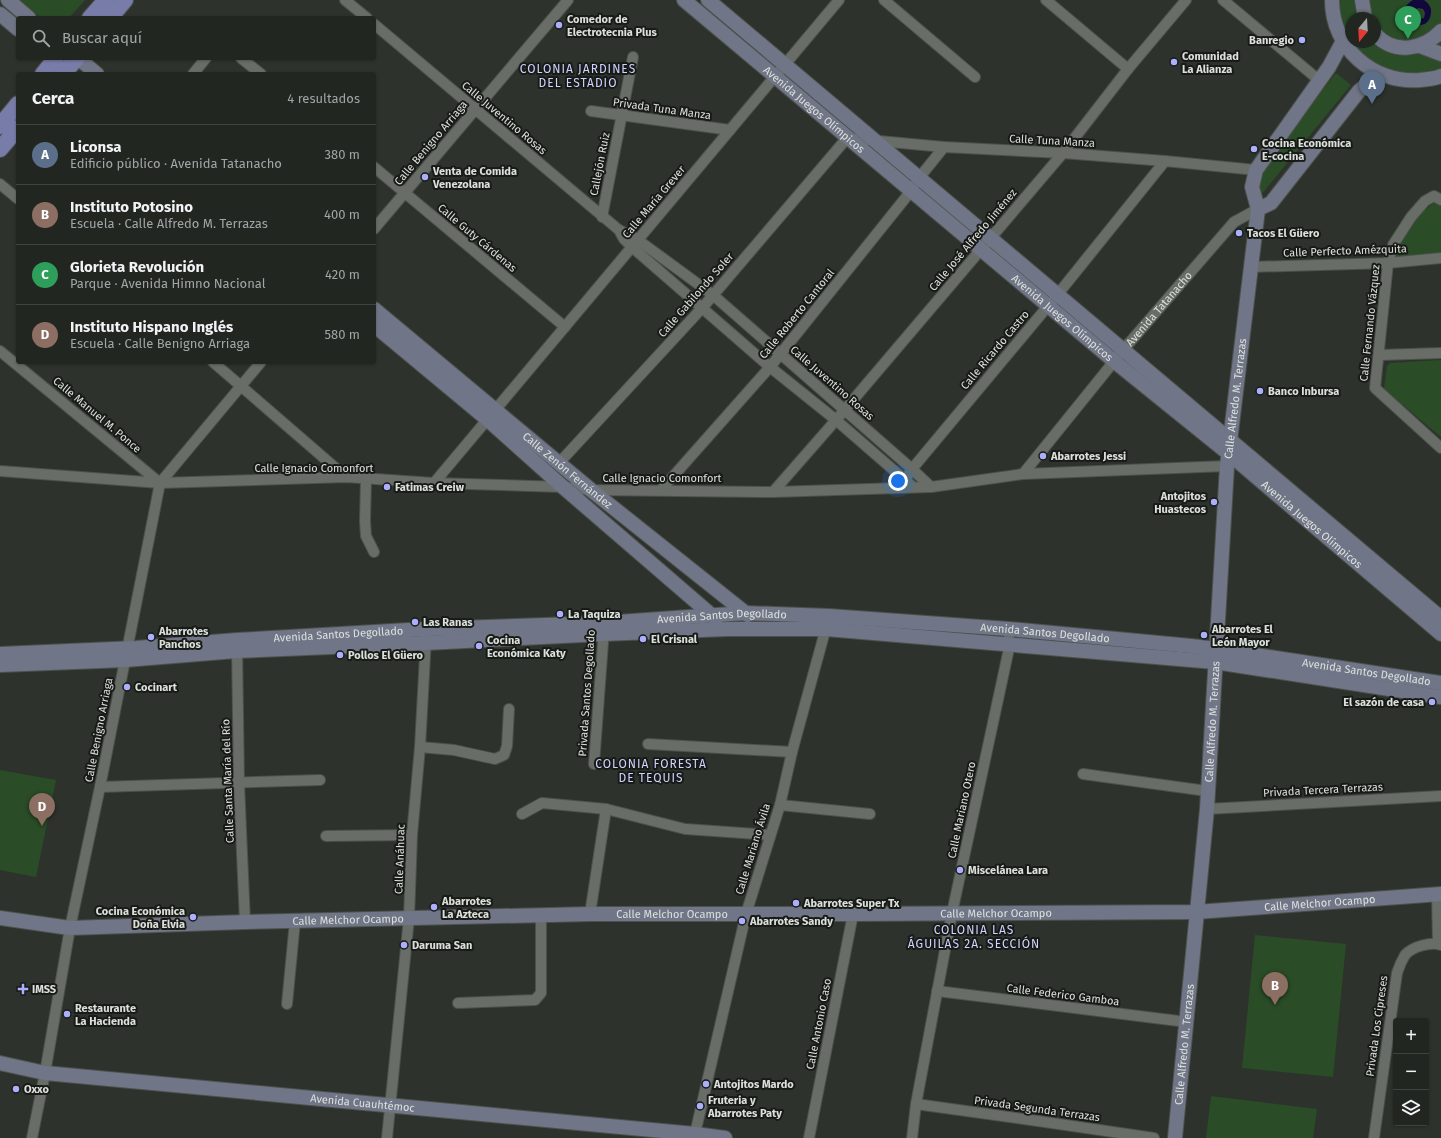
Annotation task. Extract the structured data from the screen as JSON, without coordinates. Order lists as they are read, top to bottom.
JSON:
{
  "streets": {
    "street": [
      "Privada Tuna Manza",
      "Avenida Juegos Olímpicos",
      "Calle Juventino Rosas",
      "Calle Tuna Manza",
      "Calle Benigno Arriaga",
      "Callejón Ruiz",
      "Calle María Grever",
      "Calle Guty Cárdenas",
      "Calle José Alfredo Jiménez",
      "Calle Perfecto Amézquita",
      "Calle Gabilondo Soler",
      "Avenida Tatanacho",
      "Calle Roberto Cantoral",
      "Calle Fernando Vázquez",
      "Calle Ricardo Castro",
      "Calle Alfredo M. Terrazas",
      "Calle Manuel M. Ponce",
      "Calle Ignacio Comonfort",
      "Calle Zenón Fernández",
      "Avenida Santos Degollado",
      "Privada Santos Degollado",
      "Calle Santa María del Río",
      "Privada Tercera Terrazas",
      "Calle Mariano Otero",
      "Calle Mariano Ávila",
      "Calle Anáhuac",
      "Calle Melchor Ocampo",
      "Calle Federico Gamboa",
      "Calle Antonio Caso",
      "Privada Los Cipreses",
      "Avenida Cuauhtémoc",
      "Privada Segunda Terrazas"
    ]
  },
  "crossings": [
    ["Privada Tuna Manza", "Callejón Ruiz"],
    ["Privada Tuna Manza", "Calle María Grever"],
    ["Avenida Juegos Olímpicos", "Calle Tuna Manza"],
    ["Avenida Juegos Olímpicos", "Calle María Grever"],
    ["Avenida Juegos Olímpicos", "Calle José Alfredo Jiménez"],
    ["Avenida Juegos Olímpicos", "Calle Gabilondo Soler"],
    ["Avenida Juegos Olímpicos", "Avenida Tatanacho"],
    ["Avenida Juegos Olímpicos", "Calle Roberto Cantoral"],
    ["Avenida Juegos Olímpicos", "Calle Ricardo Castro"],
    ["Avenida Juegos Olímpicos", "Calle Alfredo M. Terrazas"],
    ["Avenida Juegos Olímpicos", "Calle Ignacio Comonfort"],
    ["Calle Juventino Rosas", "Calle Benigno Arriaga"],
    ["Calle Juventino Rosas", "Callejón Ruiz"],
    ["Calle Juventino Rosas", "Calle María Grever"],
    ["Calle Juventino Rosas", "Calle José Alfredo Jiménez"],
    ["Calle Juventino Rosas", "Calle Gabilondo Soler"],
    ["Calle Juventino Rosas", "Calle Roberto Cantoral"],
    ["Calle Juventino Rosas", "Calle Ricardo Castro"],
    ["Calle Juventino Rosas", "Calle Ignacio Comonfort"],
    ["Calle Tuna Manza", "Calle José Alfredo Jiménez"],
    ["Calle Tuna Manza", "Calle Gabilondo Soler"],
    ["Calle Tuna Manza", "Calle Roberto Cantoral"],
    ["Calle Tuna Manza", "Calle Ricardo Castro"],
    ["Calle Benigno Arriaga", "Calle Guty Cárdenas"],
    ["Calle Benigno Arriaga", "Calle Manuel M. Ponce"],
    ["Calle Benigno Arriaga", "Calle Ignacio Comonfort"],
    ["Calle Benigno Arriaga", "Avenida Santos Degollado"],
    ["Calle Benigno Arriaga", "Calle Melchor Ocampo"],
    ["Calle Benigno Arriaga", "Avenida Cuauhtémoc"],
    ["Calle María Grever", "Calle Guty Cárdenas"],
    ["Calle María Grever", "Calle Ignacio Comonfort"],
    ["Calle María Grever", "Calle Zenón Fernández"],
    ["Calle José Alfredo Jiménez", "Calle Ignacio Comonfort"],
    ["Calle Perfecto Amézquita", "Calle Fernando Vázquez"],
    ["Calle Perfecto Amézquita", "Calle Alfredo M. Terrazas"],
    ["Calle Gabilondo Soler", "Calle Zenón Fernández"],
    ["Avenida Tatanacho", "Calle Alfredo M. Terrazas"],
    ["Avenida Tatanacho", "Calle Ignacio Comonfort"],
    ["Calle Roberto Cantoral", "Calle Ignacio Comonfort"],
    ["Calle Ricardo Castro", "Calle Ignacio Comonfort"],
    ["Calle Alfredo M. Terrazas", "Calle Ignacio Comonfort"],
    ["Calle Alfredo M. Terrazas", "Avenida Santos Degollado"],
    ["Calle Alfredo M. Terrazas", "Privada Tercera Terrazas"],
    ["Calle Alfredo M. Terrazas", "Calle Melchor Ocampo"],
    ["Calle Alfredo M. Terrazas", "Calle Federico Gamboa"],
    ["Calle Manuel M. Ponce", "Calle Ignacio Comonfort"],
    ["Calle Ignacio Comonfort", "Calle Zenón Fernández"],
    ["Calle Zenón Fernández", "Avenida Santos Degollado"],
    ["Avenida Santos Degollado", "Privada Santos Degollado"],
    ["Avenida Santos Degollado", "Calle Santa María del Río"],
    ["Avenida Santos Degollado", "Calle Mariano Otero"],
    ["Avenida Santos Degollado", "Calle Mariano Ávila"],
    ["Avenida Santos Degollado", "Calle Anáhuac"],
    ["Calle Santa María del Río", "Calle Melchor Ocampo"],
    ["Calle Mariano Otero", "Calle Melchor Ocampo"],
    ["Calle Mariano Otero", "Calle Federico Gamboa"],
    ["Calle Mariano Otero", "Privada Segunda Terrazas"],
    ["Calle Mariano Ávila", "Calle Melchor Ocampo"],
    ["Calle Mariano Ávila", "Avenida Cuauhtémoc"],
    ["Calle Anáhuac", "Calle Melchor Ocampo"],
    ["Calle Anáhuac", "Avenida Cuauhtémoc"],
    ["Calle Melchor Ocampo", "Calle Antonio Caso"],
    ["Calle Melchor Ocampo", "Privada Los Cipreses"]
  ],
  "districts": ["COLONIA JARDINES DEL ESTADIO", "COLONIA FORESTA DE TEQUIS", "COLONIA LAS ÁGUILAS 2A. SECCIÓN"],
  "places": {
    "other": [
      "Comedor de Electrotecnia Plus",
      "Banregio",
      "Comunidad La Alianza",
      "Cocina Económica E-cocina",
      "Venta de Comida Venezolana",
      "Tacos El Güero",
      "Banco Inbursa",
      "Abarrotes Jessi",
      "Fatimas Creiw",
      "Antojitos Huastecos",
      "La Taquiza",
      "Las Ranas",
      "Abarrotes El León Mayor",
      "Abarrotes Panchos",
      "El Crisnal",
      "Cocina Económica Katy",
      "Pollos El Güero",
      "Cocinart",
      "El sazón de casa",
      "Miscelánea Lara",
      "Abarrotes Super Tx",
      "Abarrotes La Azteca",
      "Cocina Económica Doña Elvia",
      "Abarrotes Sandy",
      "Daruma San",
      "Restaurante La Hacienda",
      "Antojitos Mardo",
      "Oxxo",
      "Fruteria y Abarrotes Paty"
    ],
    "health": ["IMSS"]
  },
  "north": "bottom",
  "page": {
    "pins": [
      "C",
      "A",
      "D",
      "B"
    ],
    "search": "Buscar aquí",
    "heading": ["Cerca", "4 resultados"],
    "list": [
      {
        "mark": "A",
        "name": "Liconsa",
        "note": "Edificio público · Avenida Tatanacho",
        "value": "380 m"
      },
      {
        "mark": "B",
        "name": "Instituto Potosino",
        "note": "Escuela · Calle Alfredo M. Terrazas",
        "value": "400 m"
      },
      {
        "mark": "C",
        "name": "Glorieta Revolución",
        "note": "Parque · Avenida Himno Nacional",
        "value": "420 m"
      },
      {
        "mark": "D",
        "name": "Instituto Hispano Inglés",
        "note": "Escuela · Calle Benigno Arriaga",
        "value": "580 m"
      }
    ],
    "map_buttons": ["+", "−"]
  }
}
